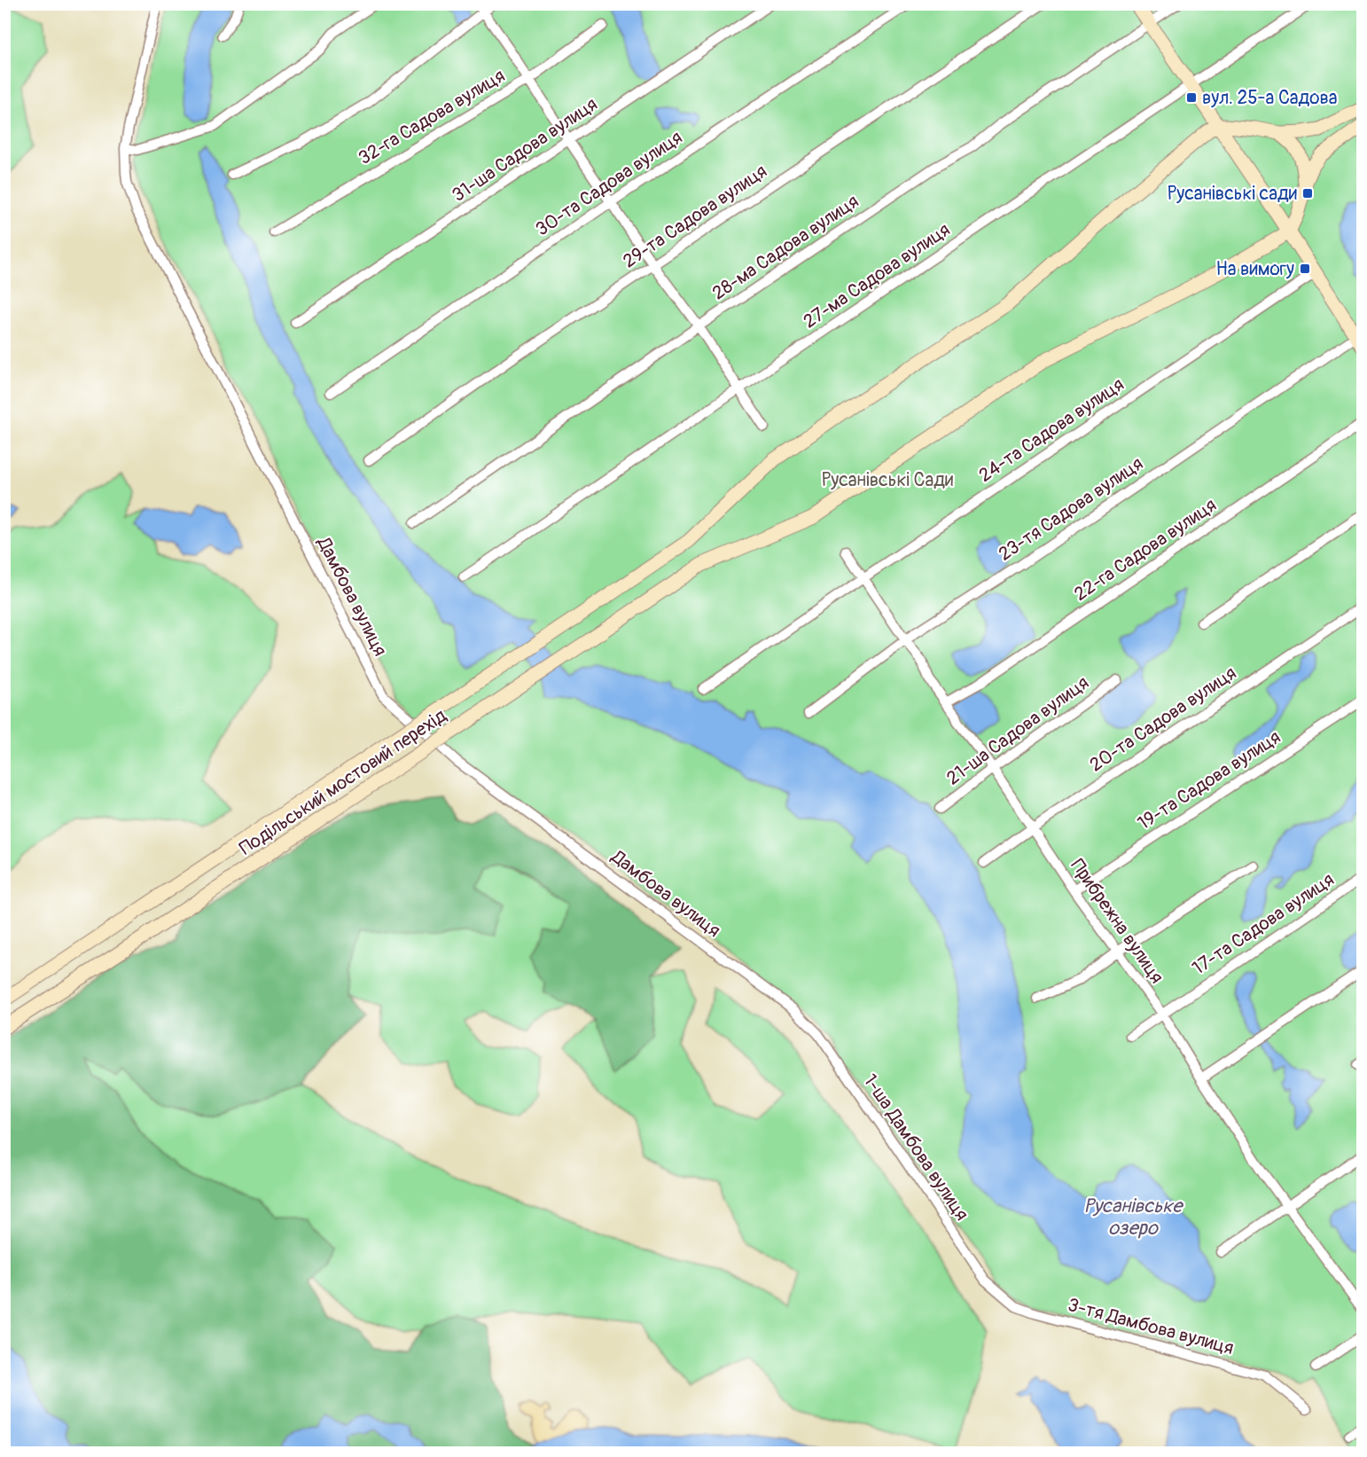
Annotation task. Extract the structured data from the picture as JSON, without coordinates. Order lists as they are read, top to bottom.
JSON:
{
  "streets": {
    "main road": ["Подільський мостовий перехід"],
    "street": [
      "32-га Садова вулиця",
      "31-ша Садова вулиця",
      "30-та Садова вулиця",
      "29-та Садова вулиця",
      "28-ма Садова вулиця",
      "27-ма Садова вулиця",
      "24-та Садова вулиця",
      "23-тя Садова вулиця",
      "22-га Садова вулиця",
      "Дамбова вулиця",
      "20-та Садова вулиця",
      "21-ша Садова вулиця",
      "19-та Садова вулиця",
      "Прибрежна вулиця",
      "17-та Садова вулиця",
      "1-ша Дамбова вулиця",
      "3-тя Дамбова вулиця"
    ]
  },
  "crossings": [
    ["24-та Садова вулиця", "Прибрежна вулиця"],
    ["23-тя Садова вулиця", "Прибрежна вулиця"],
    ["22-га Садова вулиця", "Прибрежна вулиця"],
    ["Дамбова вулиця", "1-ша Дамбова вулиця"],
    ["20-та Садова вулиця", "Прибрежна вулиця"],
    ["21-ша Садова вулиця", "Прибрежна вулиця"],
    ["19-та Садова вулиця", "Прибрежна вулиця"],
    ["Прибрежна вулиця", "17-та Садова вулиця"],
    ["1-ша Дамбова вулиця", "3-тя Дамбова вулиця"]
  ],
  "water": ["Русанівське озеро"],
  "parks": ["Русанівські Сади"],
  "places": {
    "transit": ["вул. 25-а Садова", "Русанівські сади", "На вимогу"]
  }
}
